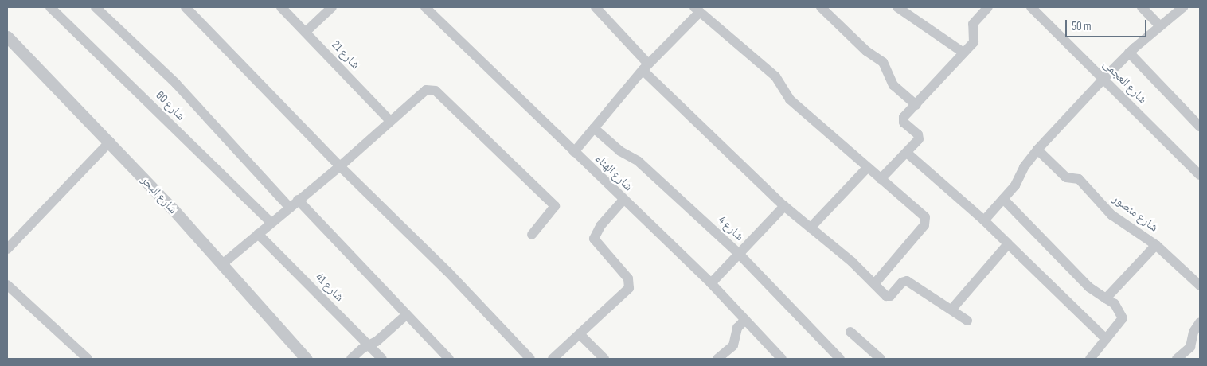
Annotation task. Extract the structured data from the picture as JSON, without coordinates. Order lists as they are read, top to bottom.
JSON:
{
  "streets": {
    "street": [
      "شارع 21",
      "شارع العجمى",
      "شارع 60",
      "شارع الهناء",
      "شارع البحر",
      "شارع منصور",
      "شارع 4",
      "شارع 41"
    ]
  },
  "scale_bar": "50 m"
}
